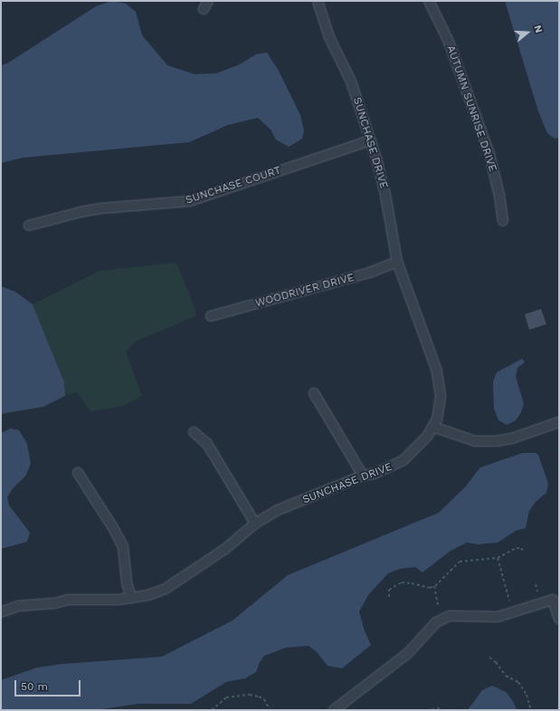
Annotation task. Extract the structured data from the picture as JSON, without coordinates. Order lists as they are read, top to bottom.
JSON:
{
  "streets": {
    "street": [
      "AUTUMN SUNRISE DRIVE",
      "SUNCHASE DRIVE",
      "SUNCHASE COURT",
      "WOODRIVER DRIVE"
    ]
  },
  "crossings": [
    ["SUNCHASE DRIVE", "SUNCHASE COURT"],
    ["SUNCHASE DRIVE", "WOODRIVER DRIVE"]
  ],
  "scale_bar": "50 m",
  "north": "right"
}
